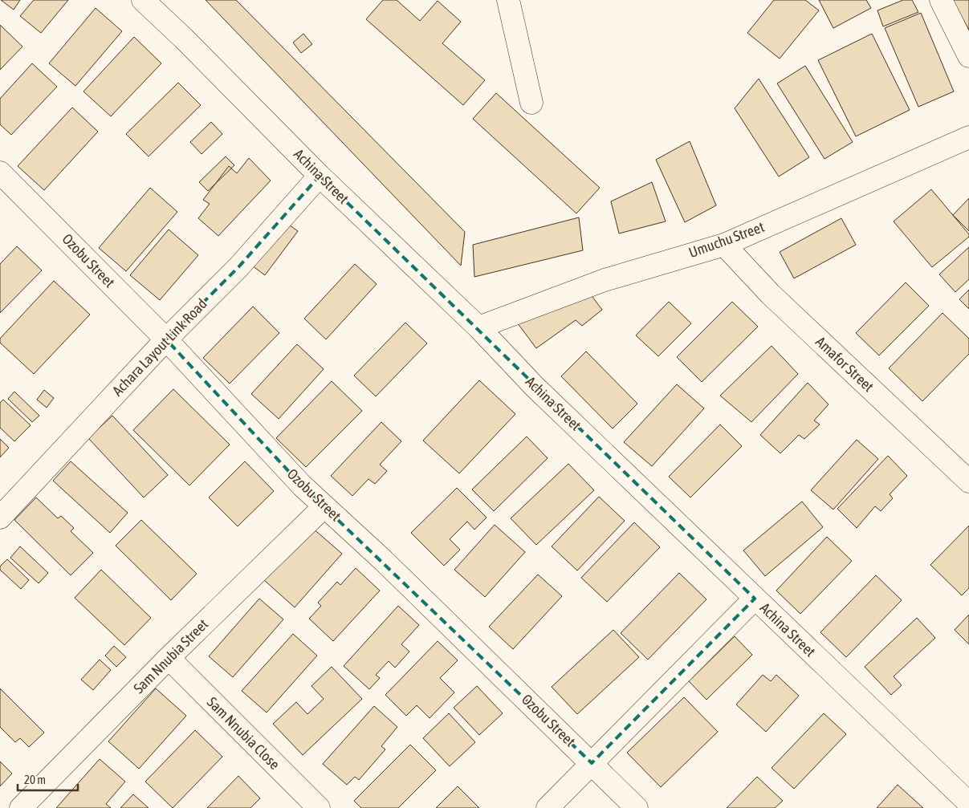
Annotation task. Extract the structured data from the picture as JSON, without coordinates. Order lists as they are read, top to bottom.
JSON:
{
  "streets": {
    "street": [
      "Achina Street",
      "Umuchu Street",
      "Ozobu Street",
      "Achara Layout Link Road",
      "Amafor Street",
      "Sam Nnubia Street",
      "Sam Nnubia Close"
    ]
  },
  "crossings": [
    ["Achina Street", "Umuchu Street"],
    ["Achina Street", "Achara Layout Link Road"],
    ["Umuchu Street", "Amafor Street"],
    ["Ozobu Street", "Achara Layout Link Road"],
    ["Ozobu Street", "Sam Nnubia Street"],
    ["Sam Nnubia Street", "Sam Nnubia Close"]
  ],
  "scale_bar": "20 m"
}
